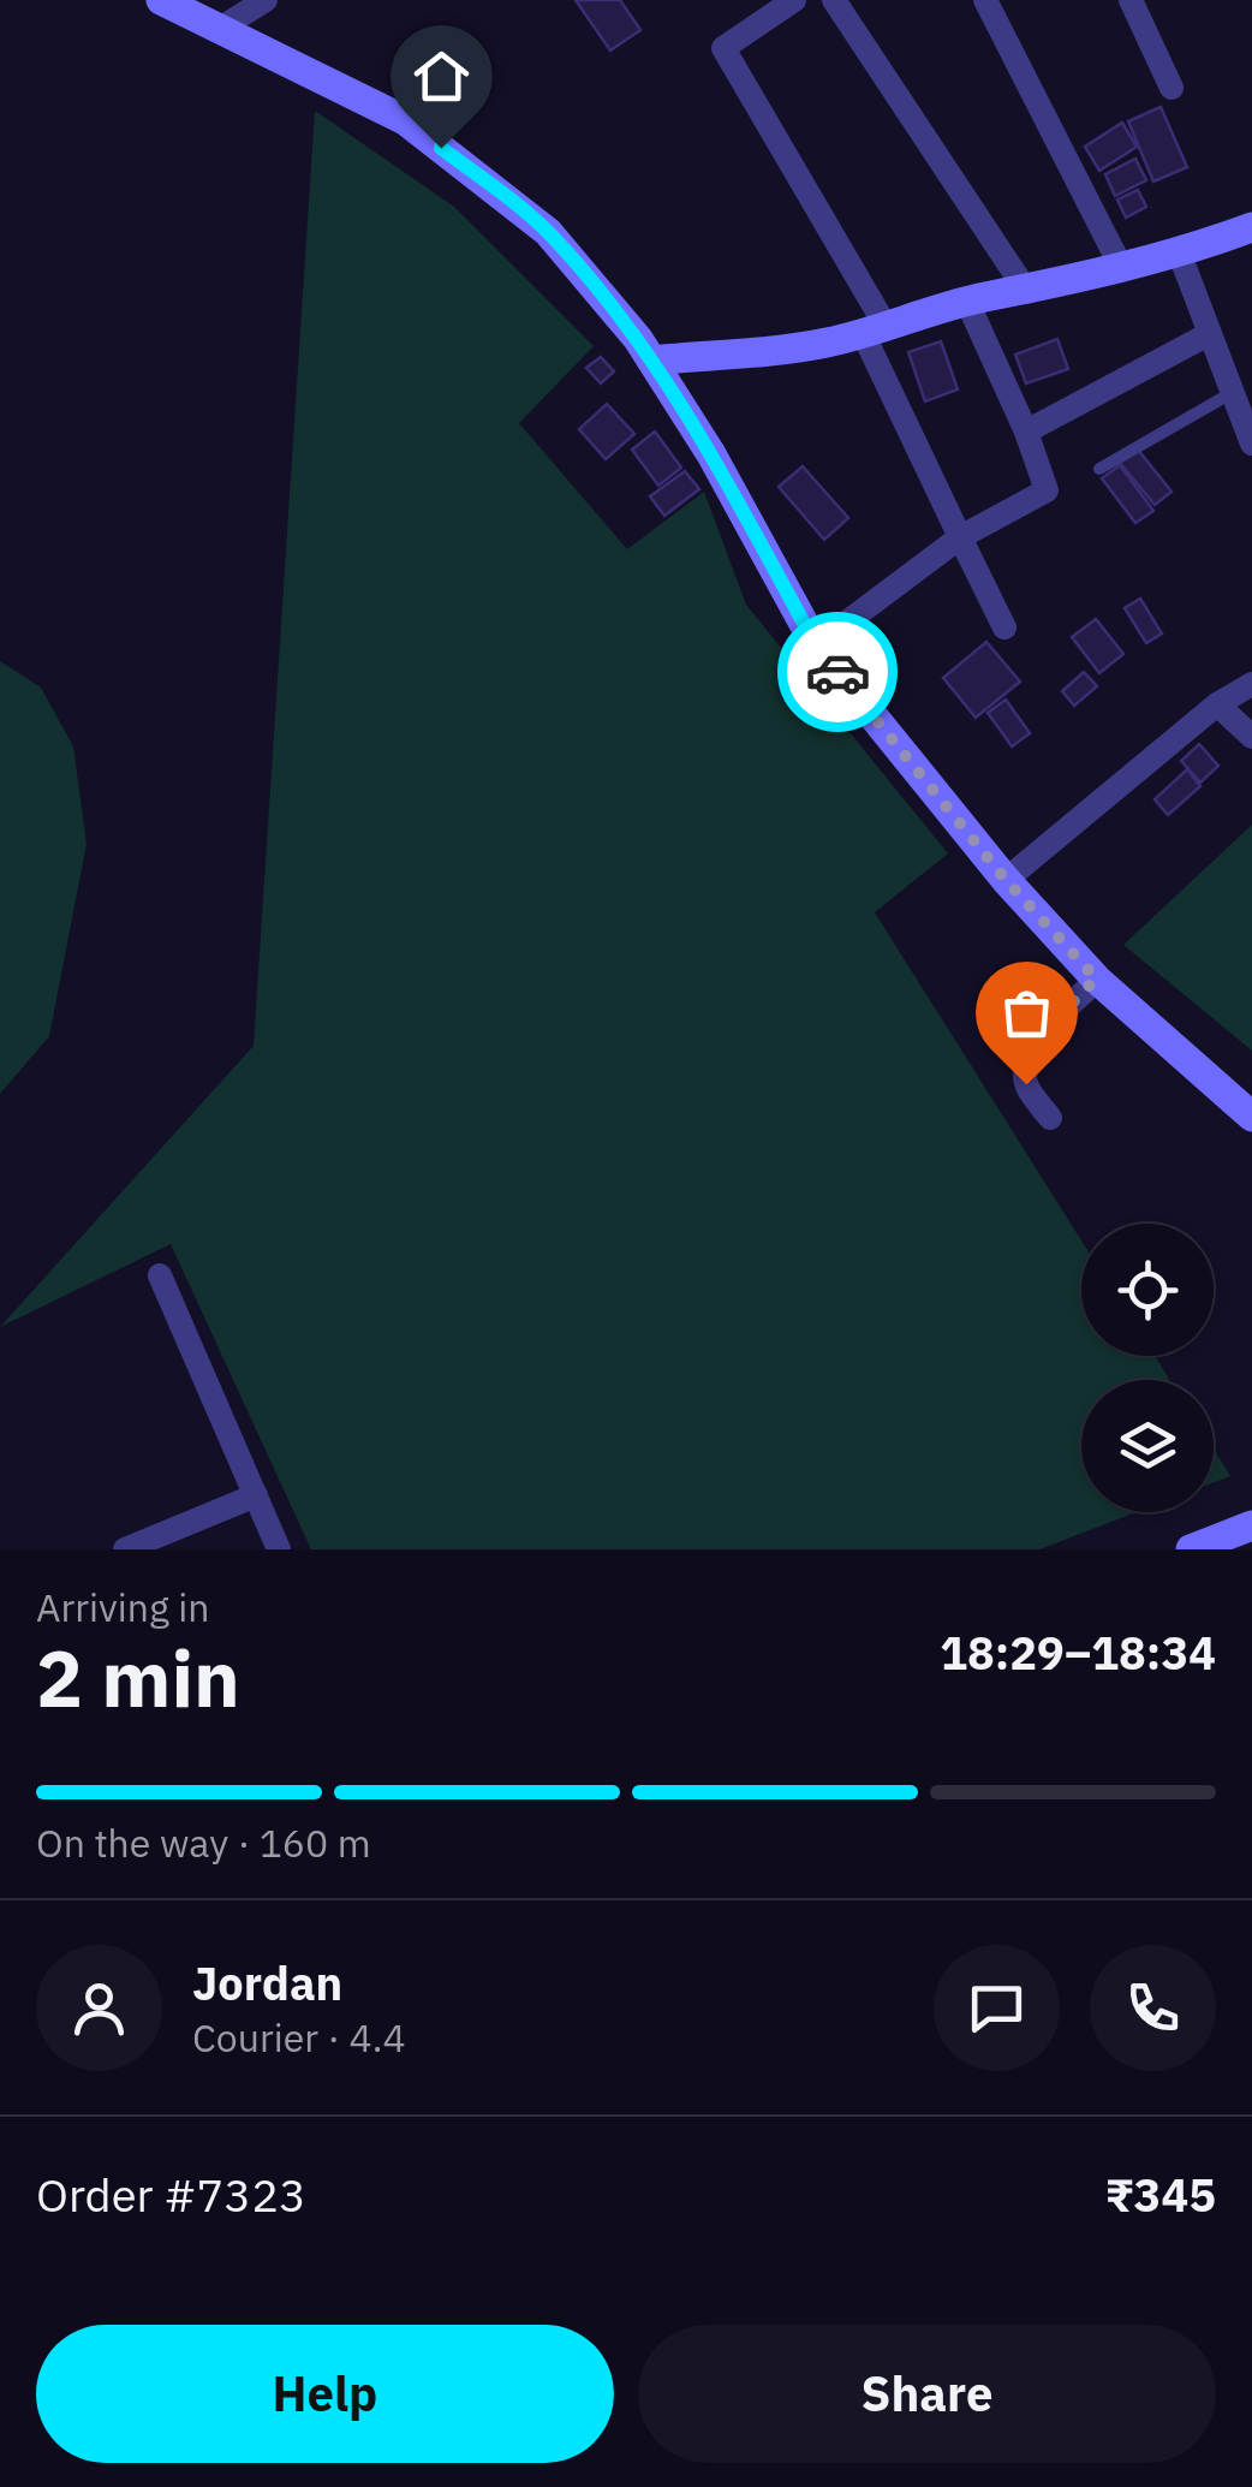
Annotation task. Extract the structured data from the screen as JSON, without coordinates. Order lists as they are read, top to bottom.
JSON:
{
  "page": {
    "heading": ["2 min", "Arriving in", "18:29–18:34"],
    "panel": [
      "Jordan",
      "Courier · 4.4",
      "Order #7323",
      "₹345"
    ],
    "bar": "On the way · 160 m",
    "buttons": ["Help", "Share"]
  }
}
